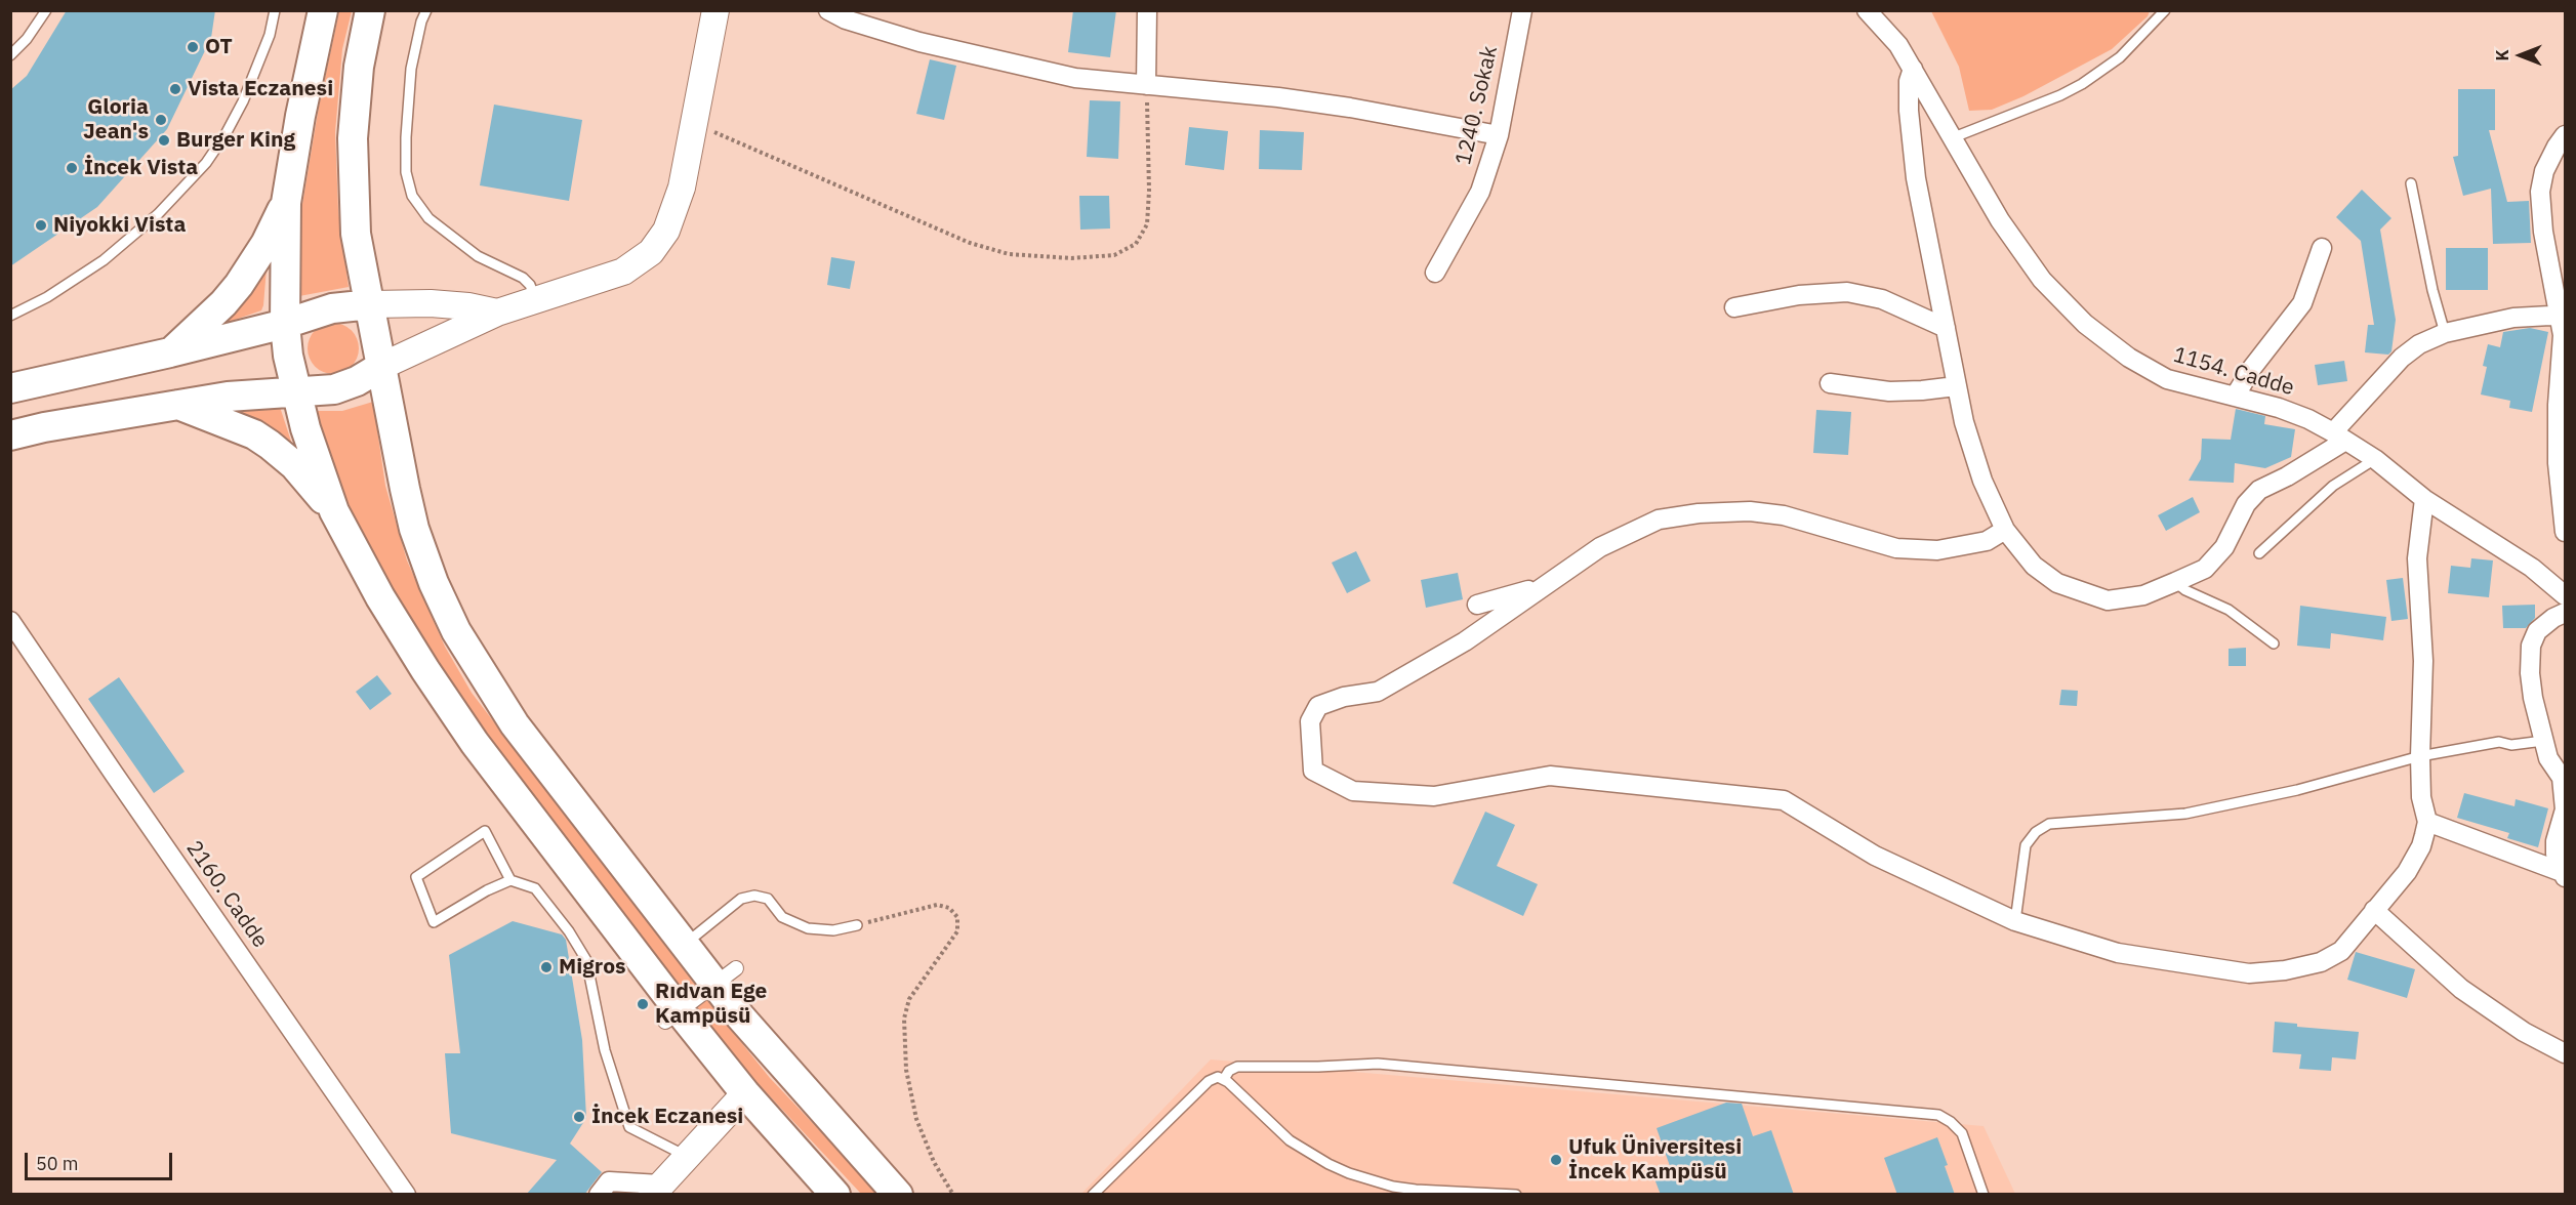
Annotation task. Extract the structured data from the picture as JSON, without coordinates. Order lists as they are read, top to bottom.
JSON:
{
  "streets": {
    "street": ["1240. Sokak", "1154. Cadde", "2160. Cadde"]
  },
  "places": [
    "OT",
    "Vista Eczanesi",
    "Gloria Jean's",
    "Burger King",
    "İncek Vista",
    "Niyokki Vista",
    "Migros",
    "Rıdvan Ege Kampüsü",
    "İncek Eczanesi",
    "Ufuk Üniversitesi İncek Kampüsü"
  ],
  "scale_bar": "50 m",
  "north": "left"
}
